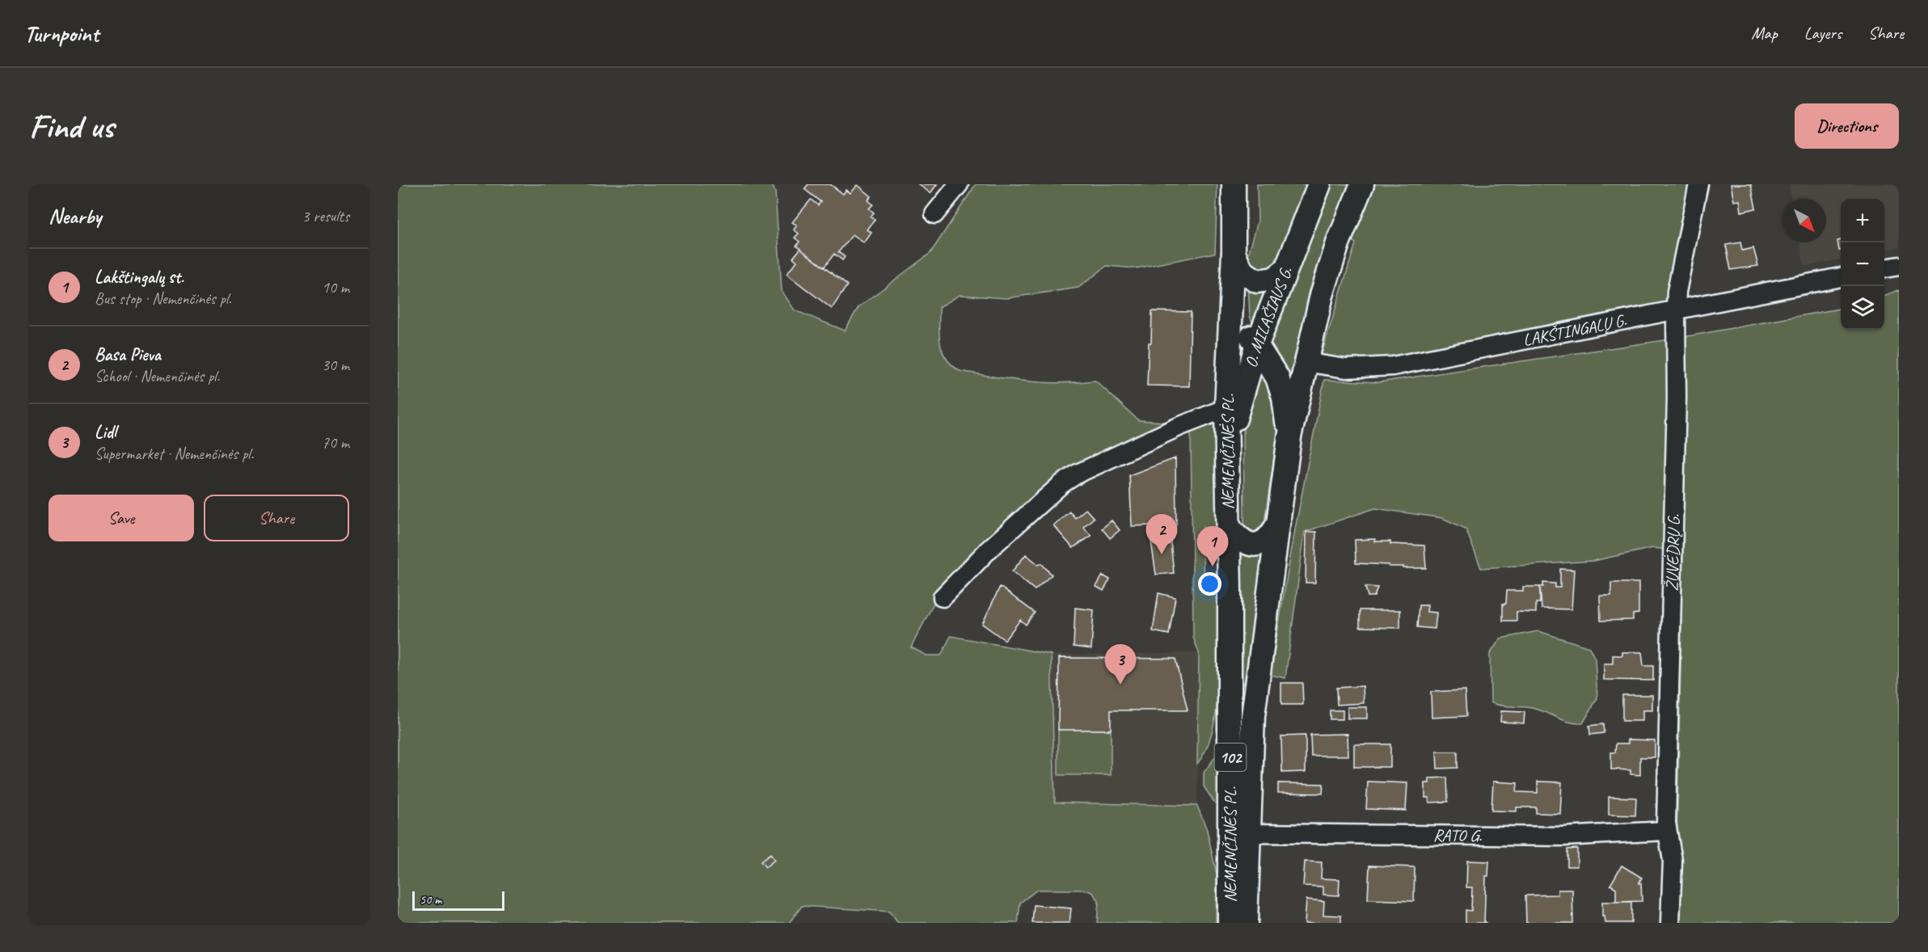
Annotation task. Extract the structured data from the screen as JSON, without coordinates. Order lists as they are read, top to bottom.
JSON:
{
  "streets": {
    "main road": ["O. MILAŠIAUS G.", "NEMENČINĖS PL.", "102"],
    "street": ["LAKŠTINGALŲ G.", "ŽUVĖDRŲ G.", "RATO G."]
  },
  "crossings": [
    ["O. MILAŠIAUS G.", "NEMENČINĖS PL."],
    ["O. MILAŠIAUS G.", "102"],
    ["LAKŠTINGALŲ G.", "ŽUVĖDRŲ G."],
    ["NEMENČINĖS PL.", "102"],
    ["NEMENČINĖS PL.", "RATO G."],
    ["ŽUVĖDRŲ G.", "RATO G."]
  ],
  "scale_bar": "50 m",
  "north": "bottom right",
  "page": {
    "header": "Turnpoint",
    "nav": ["Map", "Layers", "Share"],
    "buttons": [
      "Directions",
      ["Save", "Share"]
    ],
    "title": "Find us",
    "heading": ["Nearby", "3 results"],
    "map_buttons": ["+", "−"],
    "list": [
      {
        "mark": "1",
        "name": "Lakštingalų st.",
        "note": "Bus stop · Nemenčinės pl.",
        "value": "10 m"
      },
      {
        "mark": "2",
        "name": "Basa Pieva",
        "note": "School · Nemenčinės pl.",
        "value": "30 m"
      },
      {
        "mark": "3",
        "name": "Lidl",
        "note": "Supermarket · Nemenčinės pl.",
        "value": "70 m"
      }
    ],
    "pins": ["2", "1", "3"],
    "scale": "50 m"
  }
}
